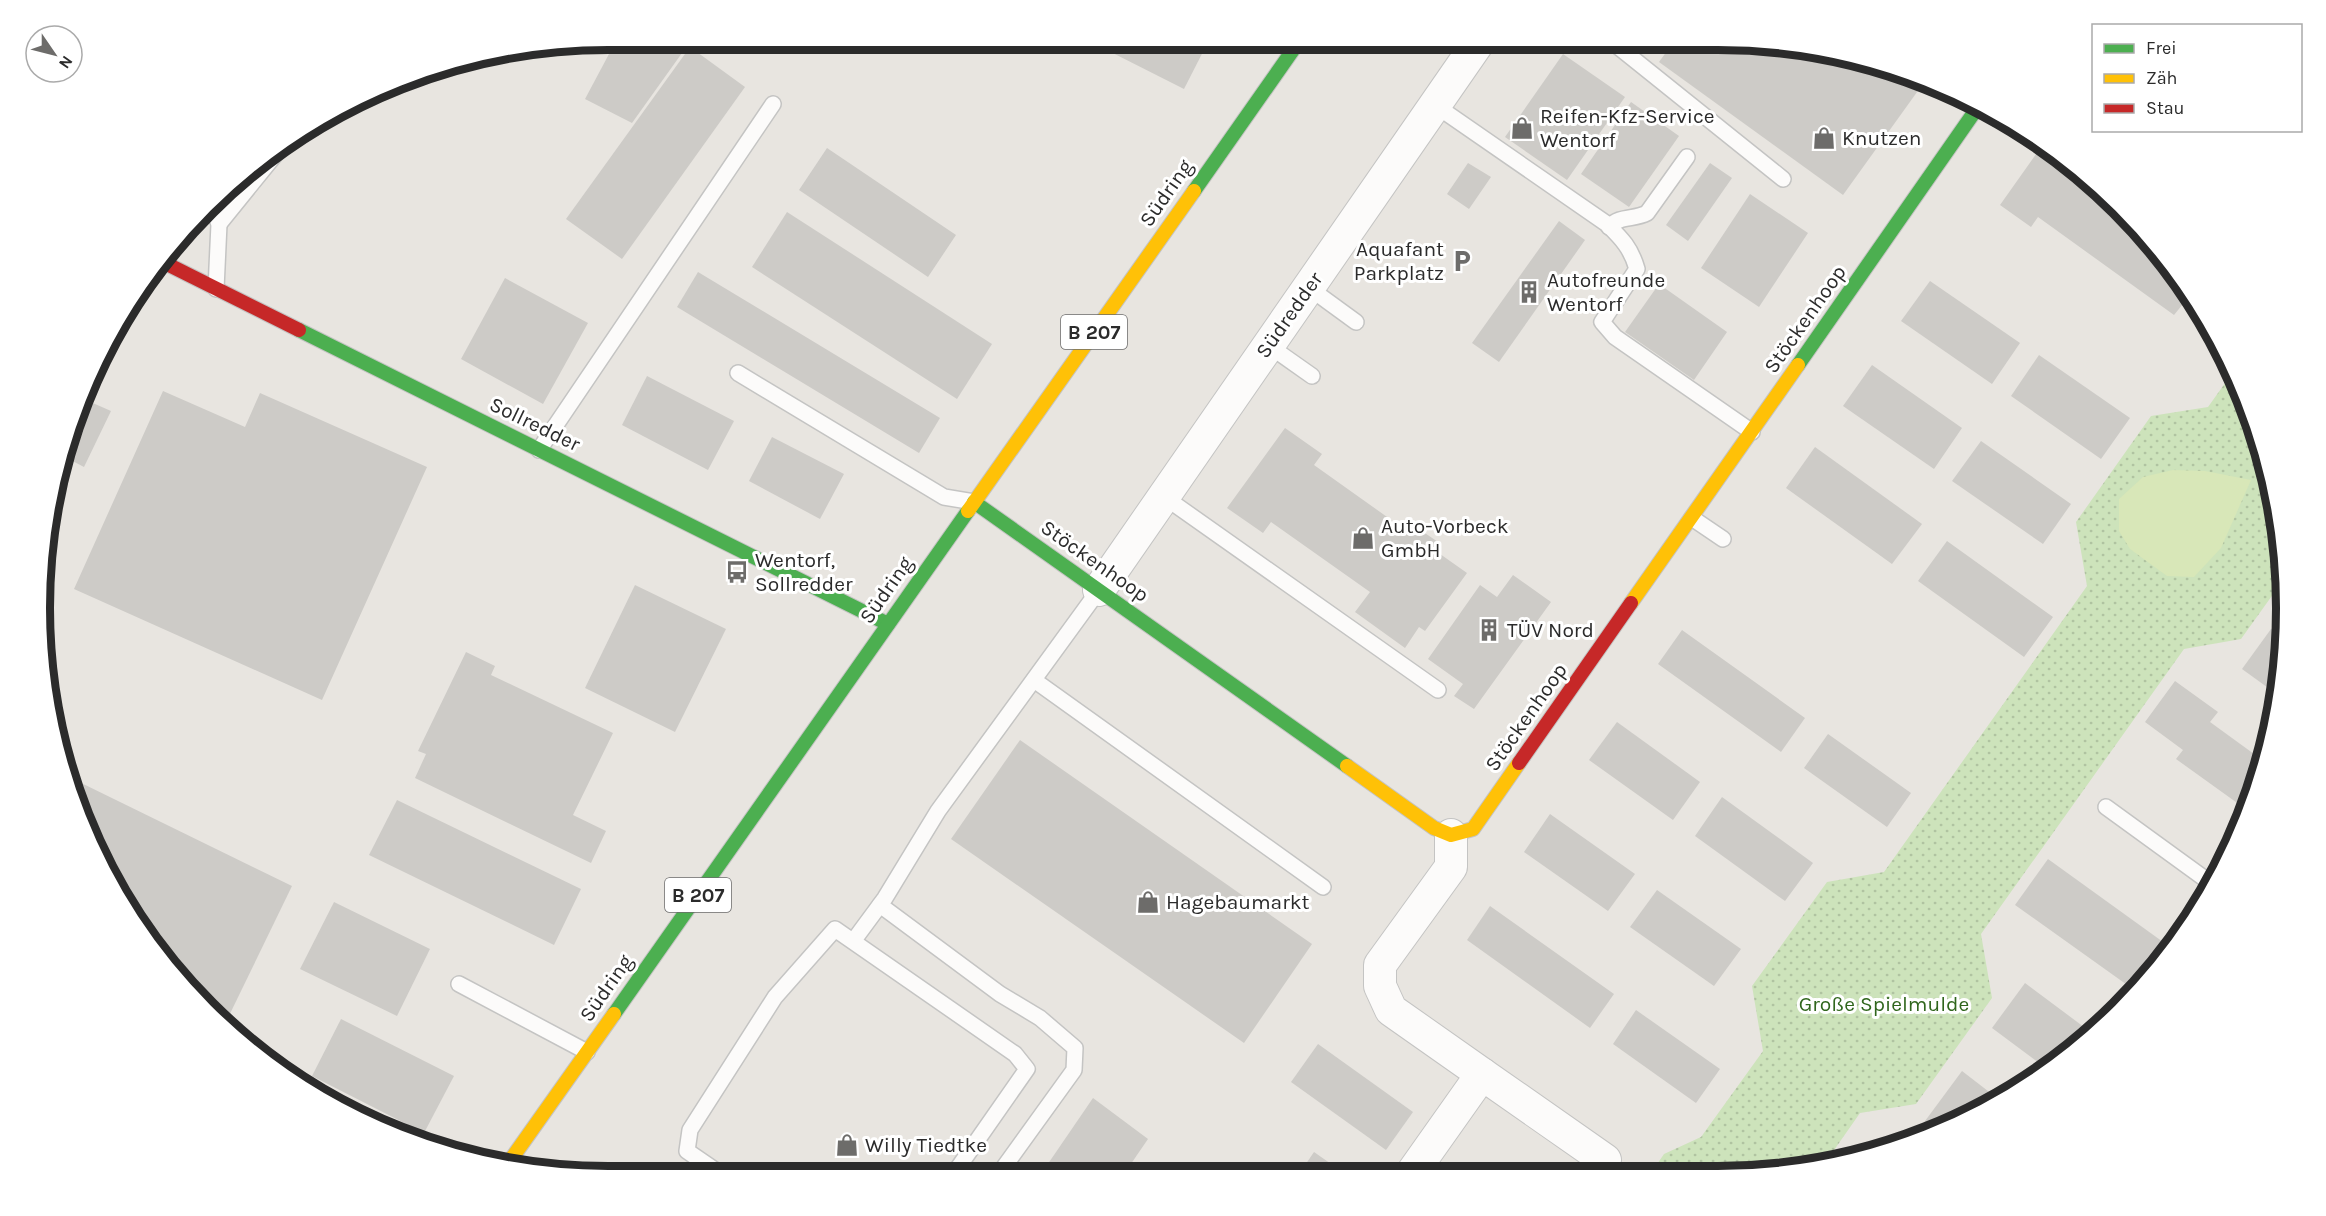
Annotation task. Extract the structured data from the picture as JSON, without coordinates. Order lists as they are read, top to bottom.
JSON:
{
  "streets": {
    "street": [
      "Südring",
      "Südredder",
      "Stöckenhoop",
      "B 207",
      "Sollredder"
    ]
  },
  "crossings": [
    ["Südring", "Stöckenhoop"],
    ["Südring", "Sollredder"],
    ["Südredder", "Stöckenhoop"]
  ],
  "parks": ["Große Spielmulde"],
  "places": {
    "shop": [
      "Reifen-Kfz-Service Wentorf",
      "Knutzen",
      "Auto-Vorbeck GmbH",
      "Hagebaumarkt",
      "Willy Tiedtke"
    ],
    "parking": ["Aquafant Parkplatz"],
    "building": ["Autofreunde Wentorf", "TÜV Nord"],
    "bus stop": ["Wentorf, Sollredder"]
  },
  "legend": ["Frei", "Zäh", "Stau"],
  "north": "bottom right"
}
